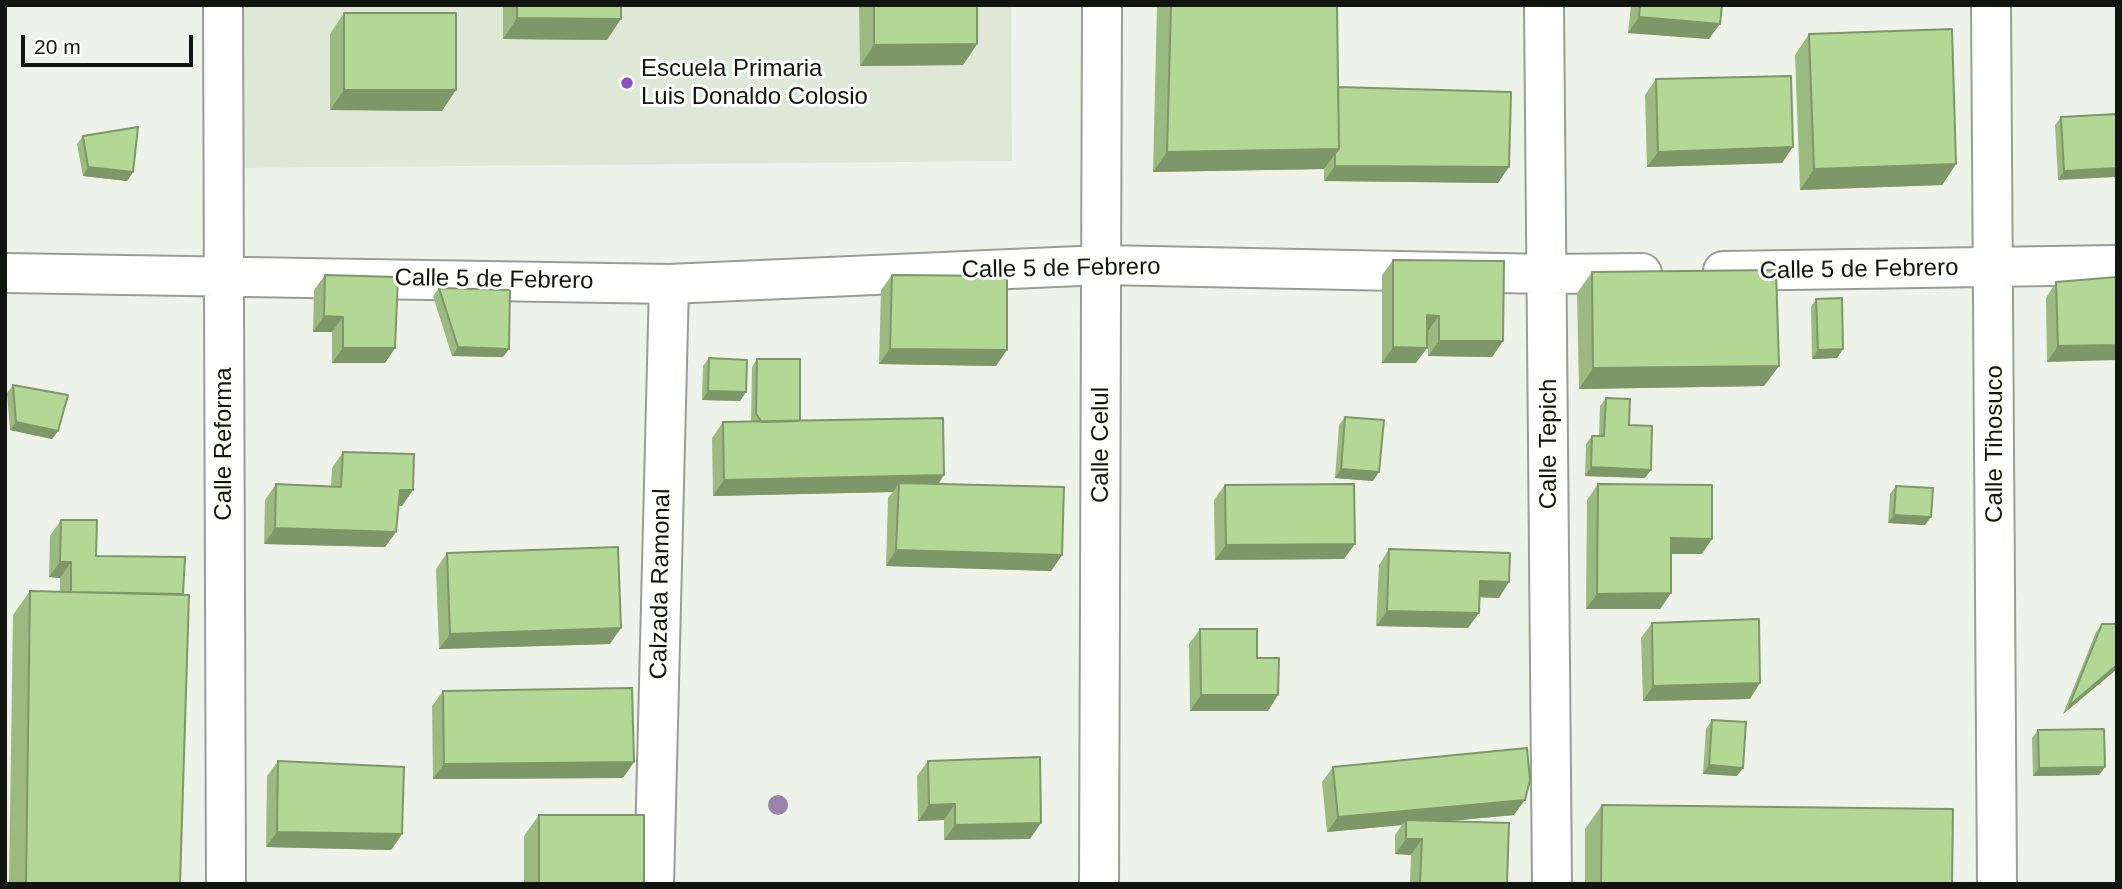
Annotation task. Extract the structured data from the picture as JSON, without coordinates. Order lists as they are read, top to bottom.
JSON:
{
  "streets": {
    "street": [
      "Calle 5 de Febrero",
      "Calle Reforma",
      "Calle Tepich",
      "Calle Tihosuco",
      "Calle Celul",
      "Calzada Ramonal"
    ]
  },
  "crossings": [
    ["Calle 5 de Febrero", "Calle Reforma"],
    ["Calle 5 de Febrero", "Calle Tepich"],
    ["Calle 5 de Febrero", "Calle Tihosuco"],
    ["Calle 5 de Febrero", "Calle Celul"],
    ["Calle 5 de Febrero", "Calzada Ramonal"]
  ],
  "places": ["Escuela Primaria Luis Donaldo Colosio"],
  "scale_bar": "20 m"
}
